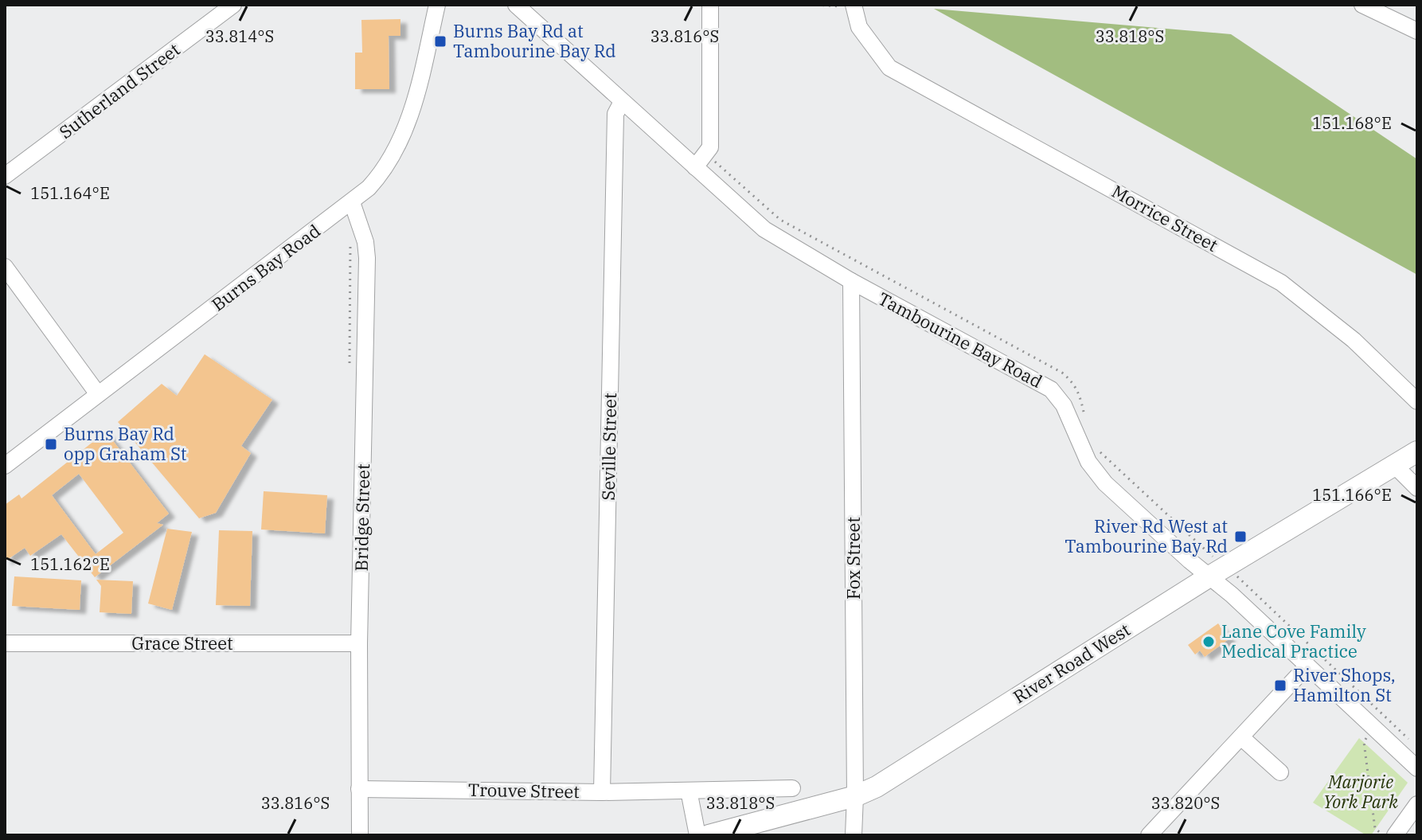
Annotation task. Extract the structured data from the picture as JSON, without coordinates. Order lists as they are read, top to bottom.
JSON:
{
  "streets": {
    "main road": ["River Road West"],
    "street": [
      "Sutherland Street",
      "Morrice Street",
      "Burns Bay Road",
      "Tambourine Bay Road",
      "Seville Street",
      "Bridge Street",
      "Fox Street",
      "Grace Street",
      "Trouve Street"
    ]
  },
  "crossings": [
    ["Burns Bay Road", "Bridge Street"],
    ["Tambourine Bay Road", "Seville Street"],
    ["Tambourine Bay Road", "Fox Street"],
    ["Tambourine Bay Road", "River Road West"],
    ["Seville Street", "Trouve Street"],
    ["Bridge Street", "Grace Street"],
    ["Bridge Street", "Trouve Street"],
    ["Fox Street", "River Road West"]
  ],
  "parks": ["Marjorie York Park"],
  "places": {
    "transit": [
      "Burns Bay Rd at Tambourine Bay Rd",
      "Burns Bay Rd opp Graham St",
      "River Rd West at Tambourine Bay Rd",
      "River Shops, Hamilton St"
    ],
    "other": ["Lane Cove Family Medical Practice"]
  },
  "coordinates": [
    "33.814°S",
    "33.816°S",
    "33.818°S",
    "151.168°E",
    "151.164°E",
    "151.166°E",
    "151.162°E",
    "33.820°S"
  ]
}
